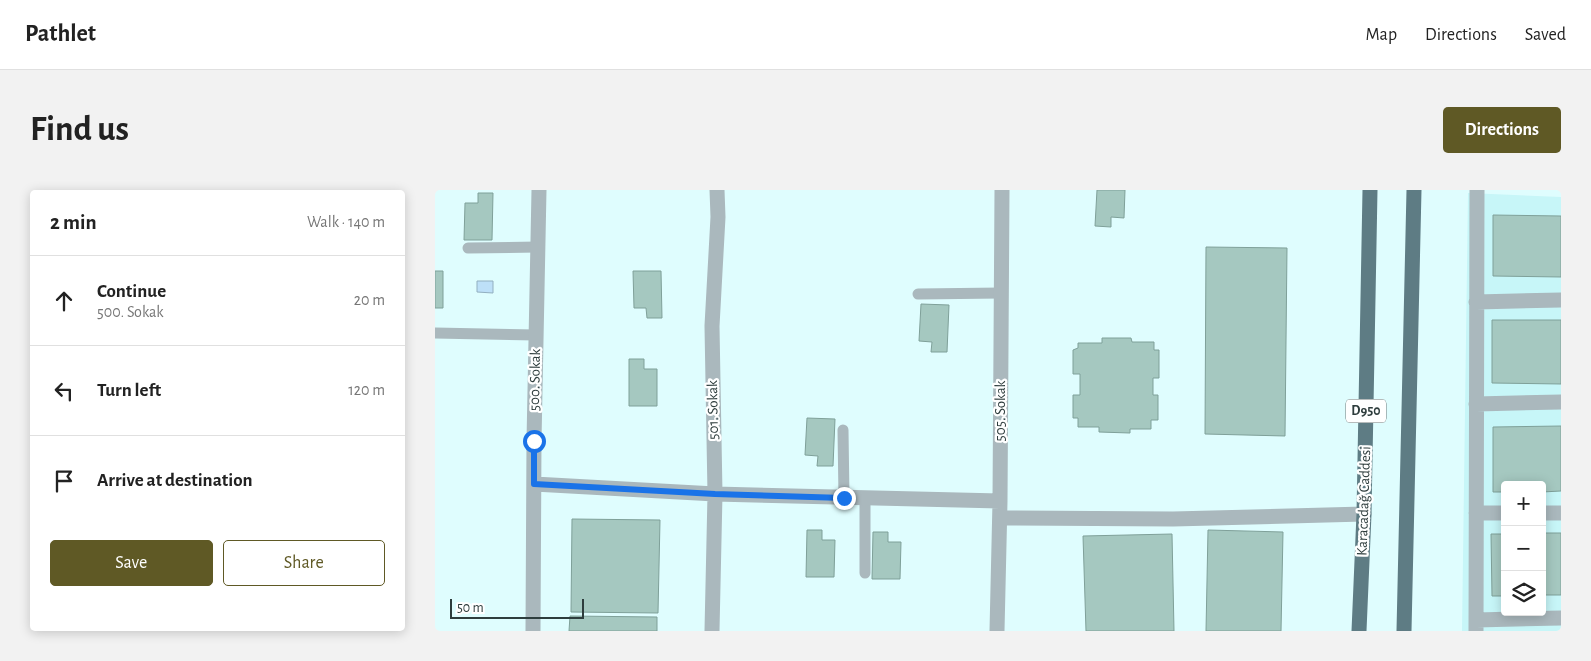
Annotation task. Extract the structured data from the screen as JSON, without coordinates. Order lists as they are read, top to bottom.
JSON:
{
  "streets": {
    "highway": ["D950", "Karacadağ Caddesi"],
    "street": ["500. Sokak", "501. Sokak", "505. Sokak"]
  },
  "scale_bar": "50 m",
  "page": {
    "header": "Pathlet",
    "nav": ["Map", "Directions", "Saved"],
    "buttons": [
      "Directions",
      ["Save", "Share"]
    ],
    "title": "Find us",
    "heading": ["2 min", "Walk · 140 m"],
    "list": [
      ["Continue", "500. Sokak", "20 m"],
      ["Turn left", "120 m"],
      "Arrive at destination"
    ],
    "map_buttons": ["+", "−"],
    "scale": "50 m"
  }
}
